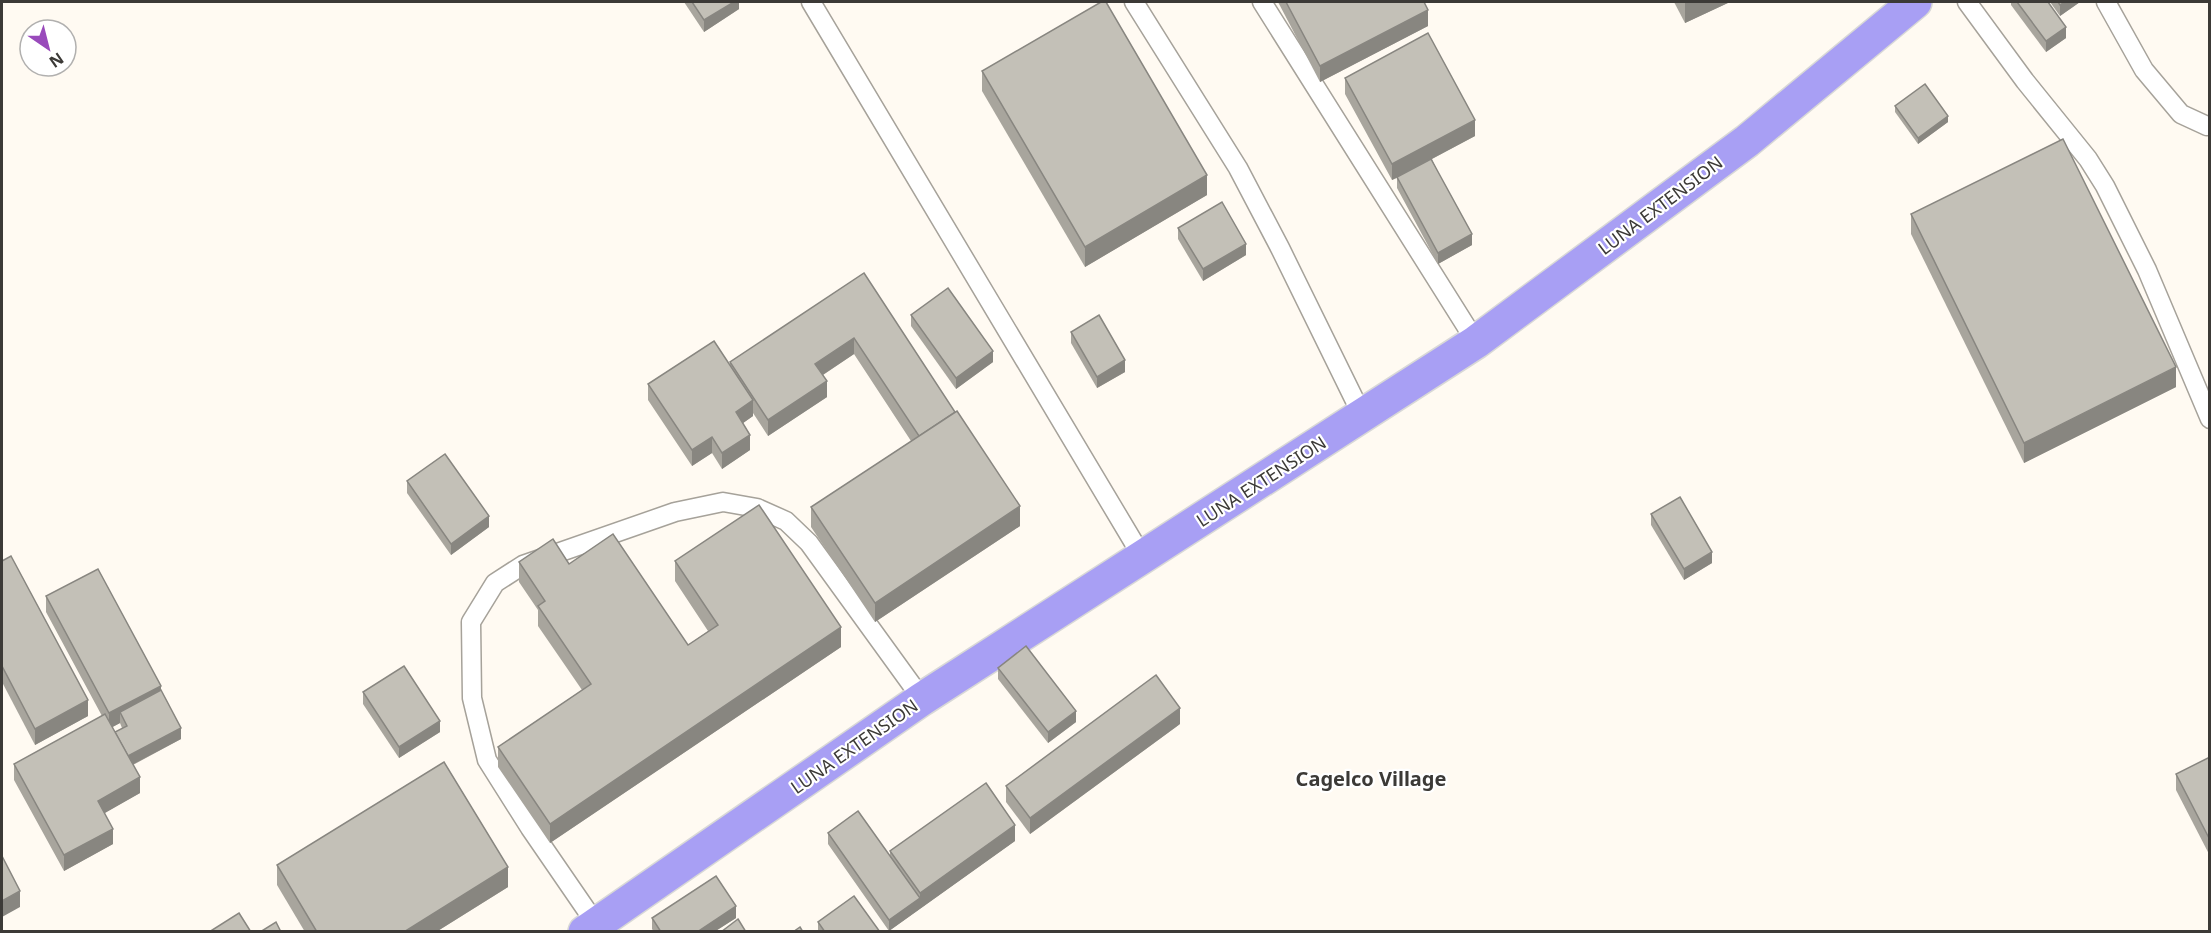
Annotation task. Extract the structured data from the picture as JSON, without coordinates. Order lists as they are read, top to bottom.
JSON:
{
  "streets": {
    "highway": ["LUNA EXTENSION"]
  },
  "districts": ["Cagelco Village"],
  "north": "bottom right"
}
